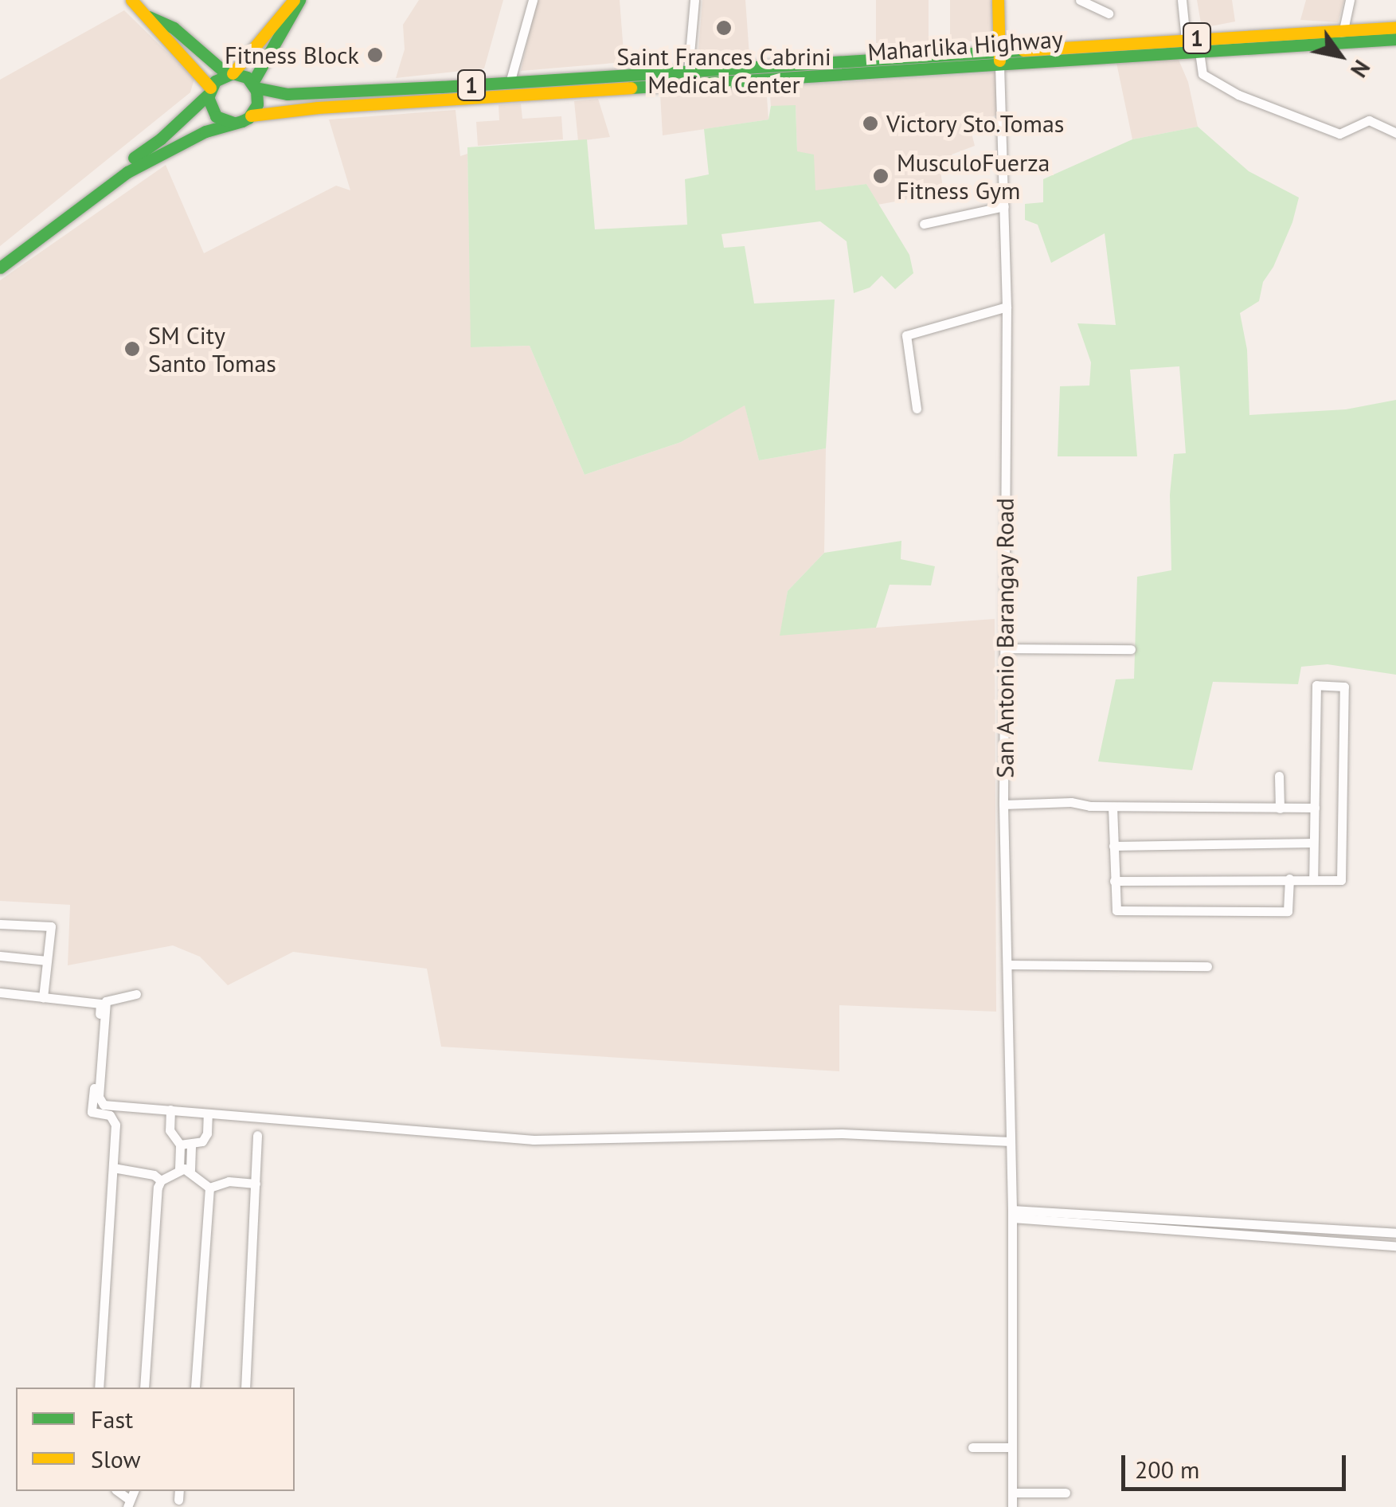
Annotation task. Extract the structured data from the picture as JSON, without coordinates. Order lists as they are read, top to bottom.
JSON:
{
  "streets": {
    "main road": ["1", "Maharlika Highway"],
    "street": ["San Antonio Barangay Road"]
  },
  "crossings": [
    ["1", "Maharlika Highway"],
    ["Maharlika Highway", "San Antonio Barangay Road"]
  ],
  "places": [
    "Saint Frances Cabrini Medical Center",
    "Fitness Block",
    "Victory Sto.Tomas",
    "MusculoFuerza Fitness Gym",
    "SM City Santo Tomas"
  ],
  "legend": ["Fast", "Slow"],
  "scale_bar": "200 m",
  "north": "bottom right"
}
